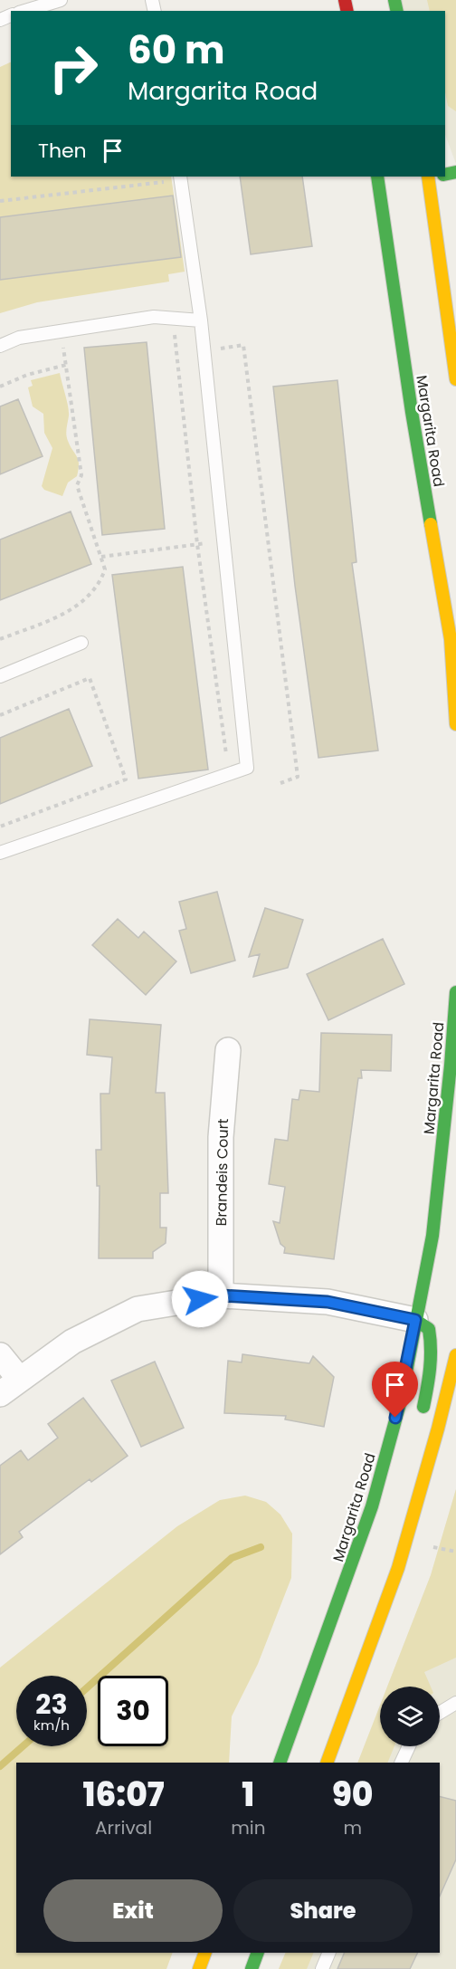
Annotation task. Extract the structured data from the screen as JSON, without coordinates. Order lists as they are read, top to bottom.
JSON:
{
  "streets": {
    "main road": ["Margarita Road"],
    "street": ["Brandeis Court"]
  },
  "page": {
    "turn": ["60 m", "Margarita Road"],
    "then": "Then",
    "speed": "23 km/h",
    "limit": "30",
    "eta": [
      "16:07",
      "Arrival",
      "1",
      "min",
      "90",
      "m"
    ],
    "buttons": ["Exit", "Share"]
  }
}
